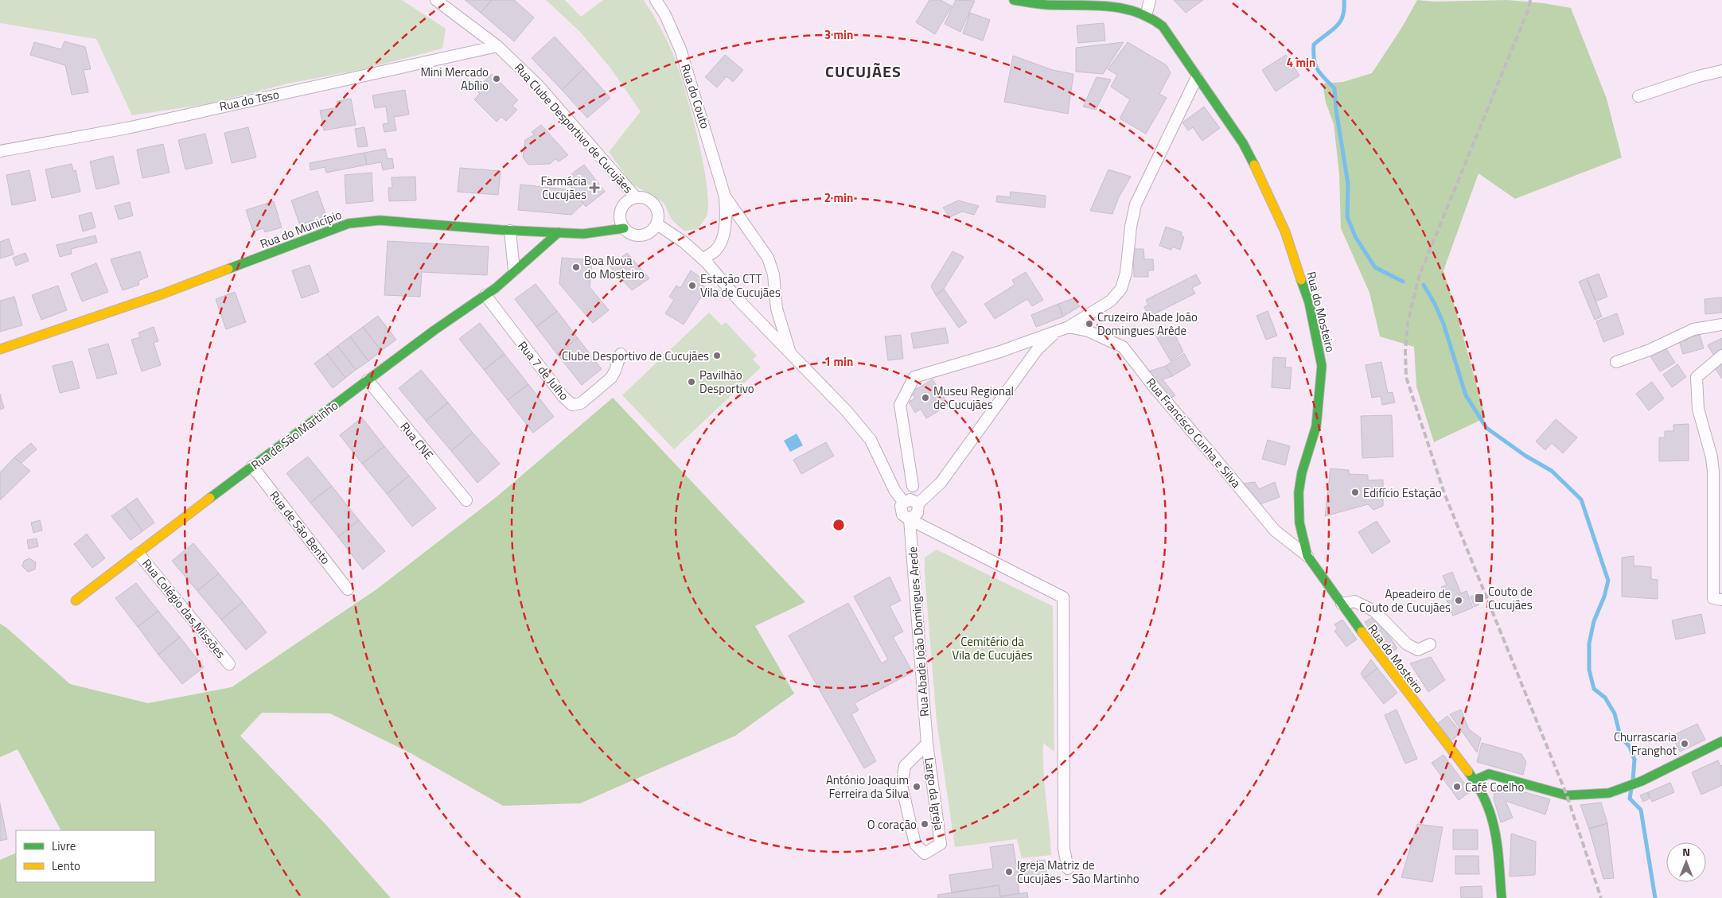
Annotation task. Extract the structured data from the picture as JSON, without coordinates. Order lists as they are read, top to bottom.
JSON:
{
  "streets": {
    "street": [
      "Rua do Couto",
      "Rua do Teso",
      "Rua Clube Desportivo de Cucujães",
      "Rua do Município",
      "Rua do Mosteiro",
      "Rua 7 de Julho",
      "Rua Francisco Cunha e Silva",
      "Rua de São Martinho",
      "Rua CNE",
      "Rua de São Bento",
      "Rua Colégio das Missões",
      "Rua Abade João Domingues Arede",
      "Largo da Igreja"
    ]
  },
  "crossings": [
    ["Rua do Teso", "Rua Clube Desportivo de Cucujães"],
    ["Rua Clube Desportivo de Cucujães", "Rua do Município"],
    ["Rua do Município", "Rua de São Martinho"],
    ["Rua do Mosteiro", "Rua Francisco Cunha e Silva"],
    ["Rua 7 de Julho", "Rua de São Martinho"],
    ["Rua de São Martinho", "Rua CNE"],
    ["Rua de São Martinho", "Rua de São Bento"],
    ["Rua de São Martinho", "Rua Colégio das Missões"],
    ["Rua Abade João Domingues Arede", "Largo da Igreja"]
  ],
  "districts": ["CUCUJÃES"],
  "parks": ["Cemitério da Vila de Cucujães"],
  "places": {
    "other": [
      "Mini Mercado Abílio",
      "Boa Nova do Mosteiro",
      "Estação CTT Vila de Cucujães",
      "Cruzeiro Abade João Domingues Arêde",
      "Clube Desportivo de Cucujães",
      "Pavilhão Desportivo",
      "Museu Regional de Cucujães",
      "Edifício Estação",
      "Apeadeiro de Couto de Cucujães",
      "Churrascaria Franghot",
      "António Joaquim Ferreira da Silva",
      "Café Coelho",
      "O coração",
      "Igreja Matriz de Cucujães - São Martinho"
    ],
    "health": ["Farmácia Cucujães"],
    "transit": ["Couto de Cucujães"]
  },
  "legend": ["Livre", "Lento"],
  "north": "top",
  "rings": [
    "3 min",
    "4 min",
    "2 min",
    "1 min"
  ]
}
